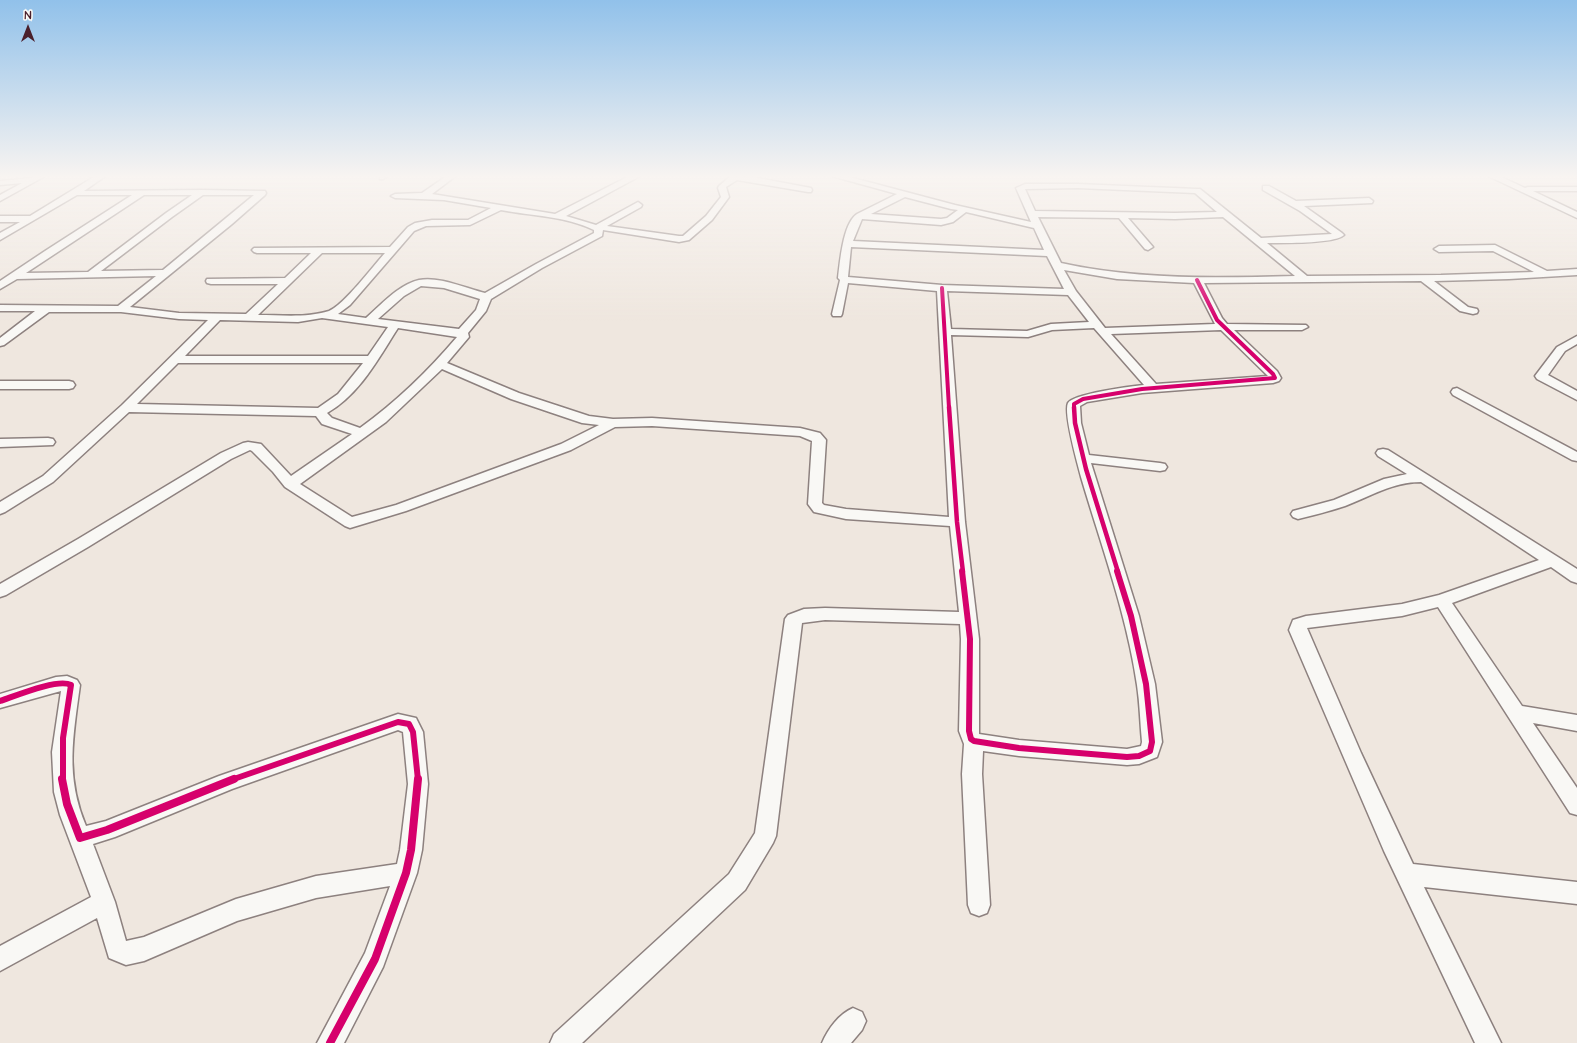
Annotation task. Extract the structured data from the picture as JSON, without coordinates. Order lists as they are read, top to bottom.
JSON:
{
  "north": "top"
}
